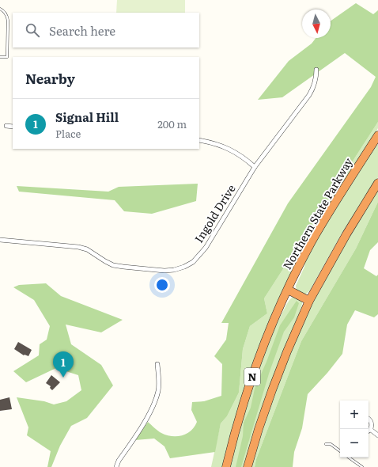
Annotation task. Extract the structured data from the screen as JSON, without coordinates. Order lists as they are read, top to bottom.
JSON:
{
  "streets": {
    "highway": ["Northern State Parkway", "N"],
    "street": ["Ingold Drive"]
  },
  "north": "bottom",
  "page": {
    "search": "Search here",
    "heading": "Nearby",
    "list": [
      {
        "mark": "1",
        "name": "Signal Hill",
        "note": "Place",
        "value": "200 m"
      }
    ],
    "pins": "1",
    "map_buttons": ["+", "−"]
  }
}
